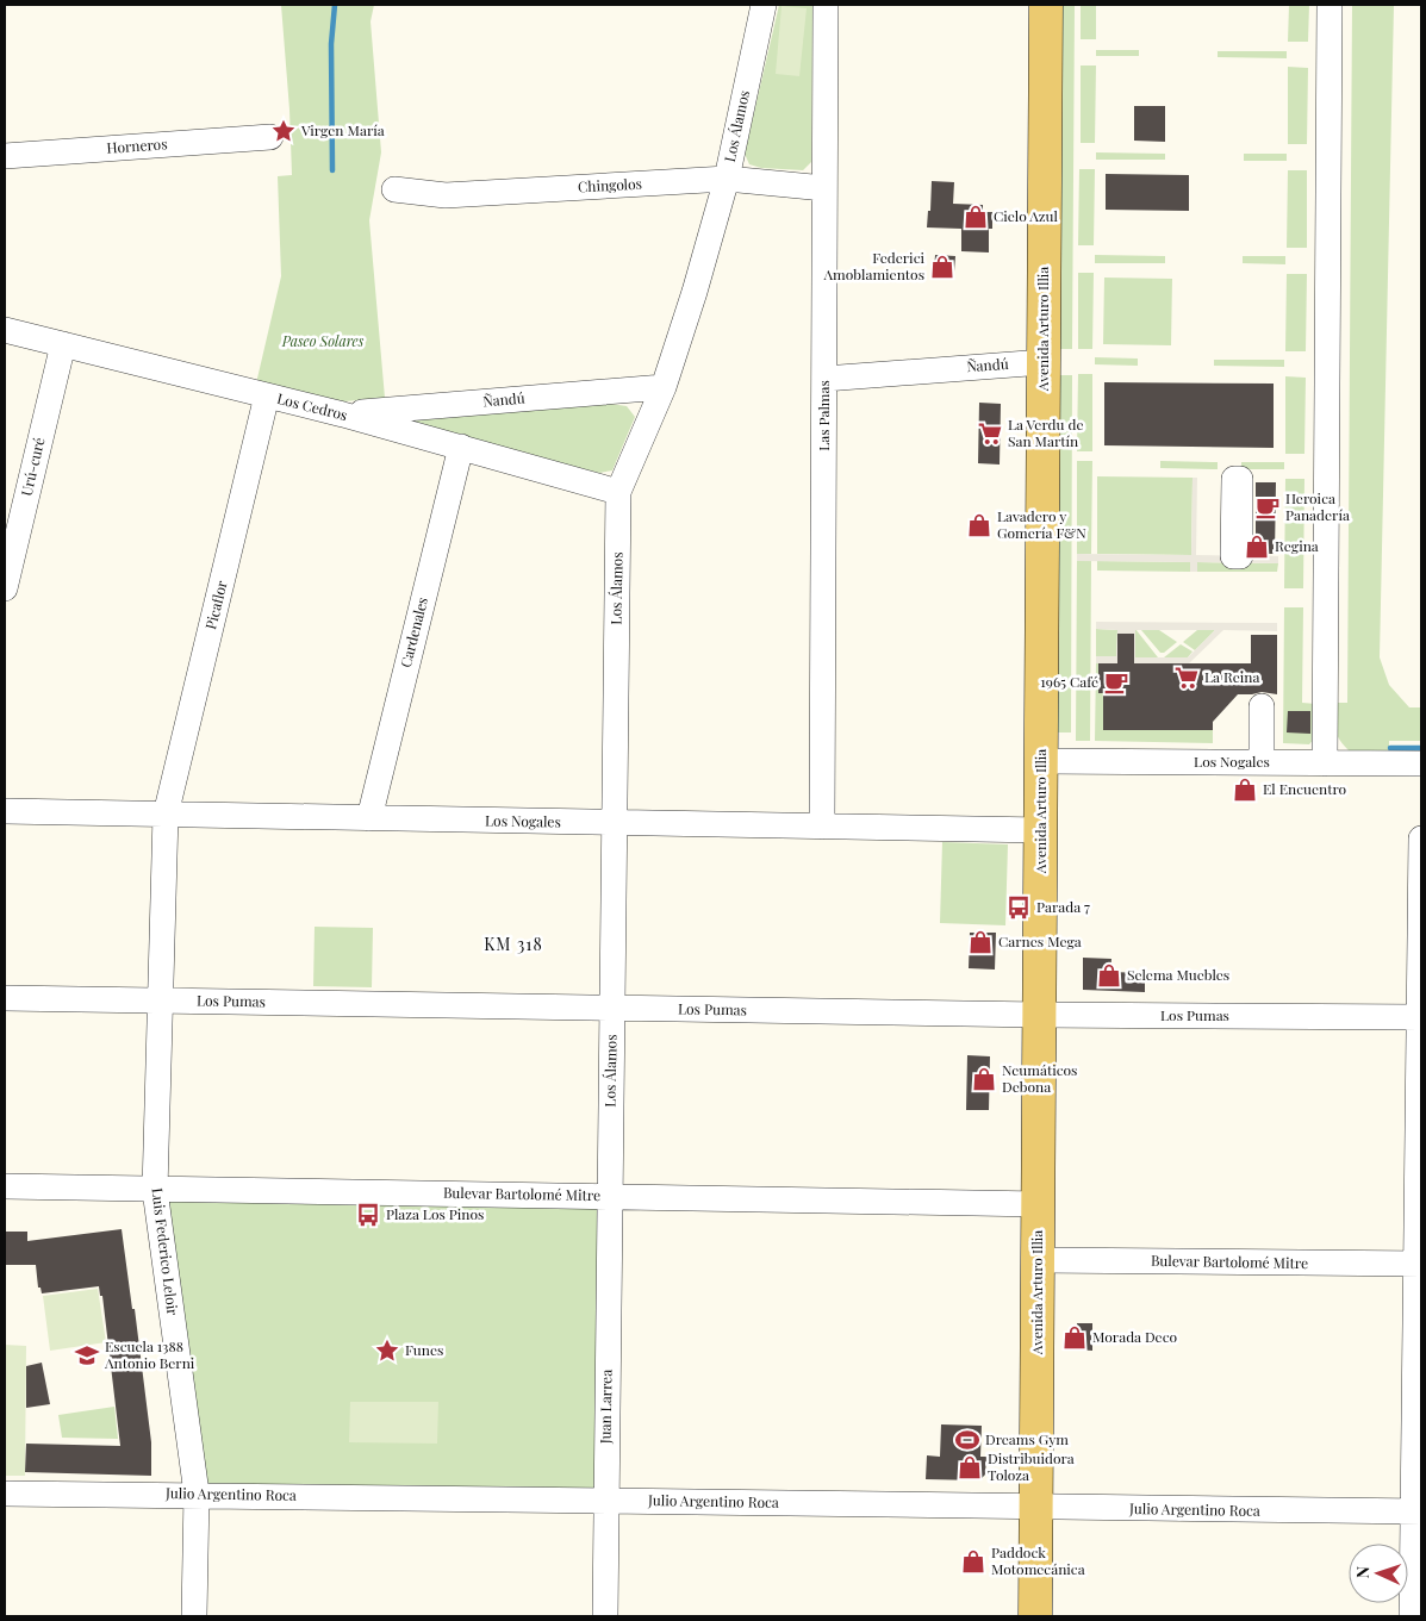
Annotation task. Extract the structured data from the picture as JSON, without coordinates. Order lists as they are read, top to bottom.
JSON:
{
  "streets": {
    "main road": ["Avenida Arturo Illia"],
    "street": [
      "Los Álamos",
      "Horneros",
      "Chingolos",
      "Ñandú",
      "Los Cedros",
      "Las Palmas",
      "Urú-curé",
      "Picaflor",
      "Cardenales",
      "Los Nogales",
      "Los Pumas",
      "Bulevar Bartolomé Mitre",
      "Luis Federico Leloir",
      "Juan Larrea",
      "Julio Argentino Roca"
    ]
  },
  "crossings": [
    ["Los Álamos", "Chingolos"],
    ["Los Álamos", "Ñandú"],
    ["Los Álamos", "Los Cedros"],
    ["Los Álamos", "Los Nogales"],
    ["Los Álamos", "Los Pumas"],
    ["Los Álamos", "Bulevar Bartolomé Mitre"],
    ["Los Álamos", "Juan Larrea"],
    ["Chingolos", "Las Palmas"],
    ["Avenida Arturo Illia", "Ñandú"],
    ["Avenida Arturo Illia", "Los Nogales"],
    ["Avenida Arturo Illia", "Los Pumas"],
    ["Avenida Arturo Illia", "Bulevar Bartolomé Mitre"],
    ["Avenida Arturo Illia", "Julio Argentino Roca"],
    ["Ñandú", "Los Cedros"],
    ["Ñandú", "Las Palmas"],
    ["Los Cedros", "Urú-curé"],
    ["Los Cedros", "Picaflor"],
    ["Los Cedros", "Cardenales"],
    ["Las Palmas", "Los Nogales"],
    ["Picaflor", "Los Nogales"],
    ["Picaflor", "Luis Federico Leloir"],
    ["Cardenales", "Los Nogales"],
    ["Los Nogales", "Luis Federico Leloir"],
    ["Los Pumas", "Luis Federico Leloir"],
    ["Bulevar Bartolomé Mitre", "Luis Federico Leloir"],
    ["Bulevar Bartolomé Mitre", "Juan Larrea"],
    ["Luis Federico Leloir", "Julio Argentino Roca"],
    ["Juan Larrea", "Julio Argentino Roca"]
  ],
  "districts": ["KM 318"],
  "parks": ["Paseo Solares"],
  "places": {
    "place": ["Virgen María", "Funes"],
    "shop": [
      "Cielo Azul",
      "Federici Amoblamientos",
      "Lavadero y Gomería F&N",
      "Regina",
      "El Encuentro",
      "Carnes Mega",
      "Selema Muebles",
      "Neumáticos Debona",
      "Morada Deco",
      "Distribuidora Toloza",
      "Paddock Motomecánica"
    ],
    "supermarket": ["La Verdu de San Martín", "La Reina"],
    "cafe": ["Heroica Panadería", "1965 Café"],
    "bus stop": ["Parada 7", "Plaza Los Pinos"],
    "school or university": ["Escuela 1388 Antonio Berni"],
    "sports": ["Dreams Gym"]
  },
  "north": "left"
}
